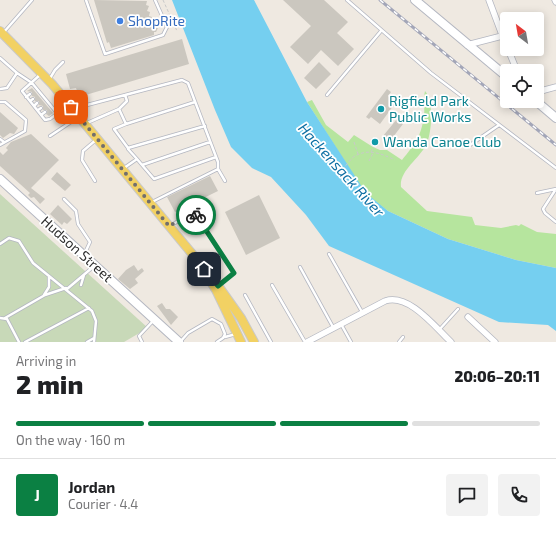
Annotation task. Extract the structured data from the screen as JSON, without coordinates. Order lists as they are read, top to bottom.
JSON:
{
  "streets": {
    "main road": ["Hudson Street"]
  },
  "water": ["Hackensack River"],
  "places": ["ShopRite", "Rigfield Park Public Works", "Wanda Canoe Club"],
  "north": "top left",
  "page": {
    "heading": ["2 min", "Arriving in", "20:06–20:11"],
    "panel": ["Jordan", "Courier · 4.4"],
    "bar": "On the way · 160 m",
    "round": "J"
  }
}
